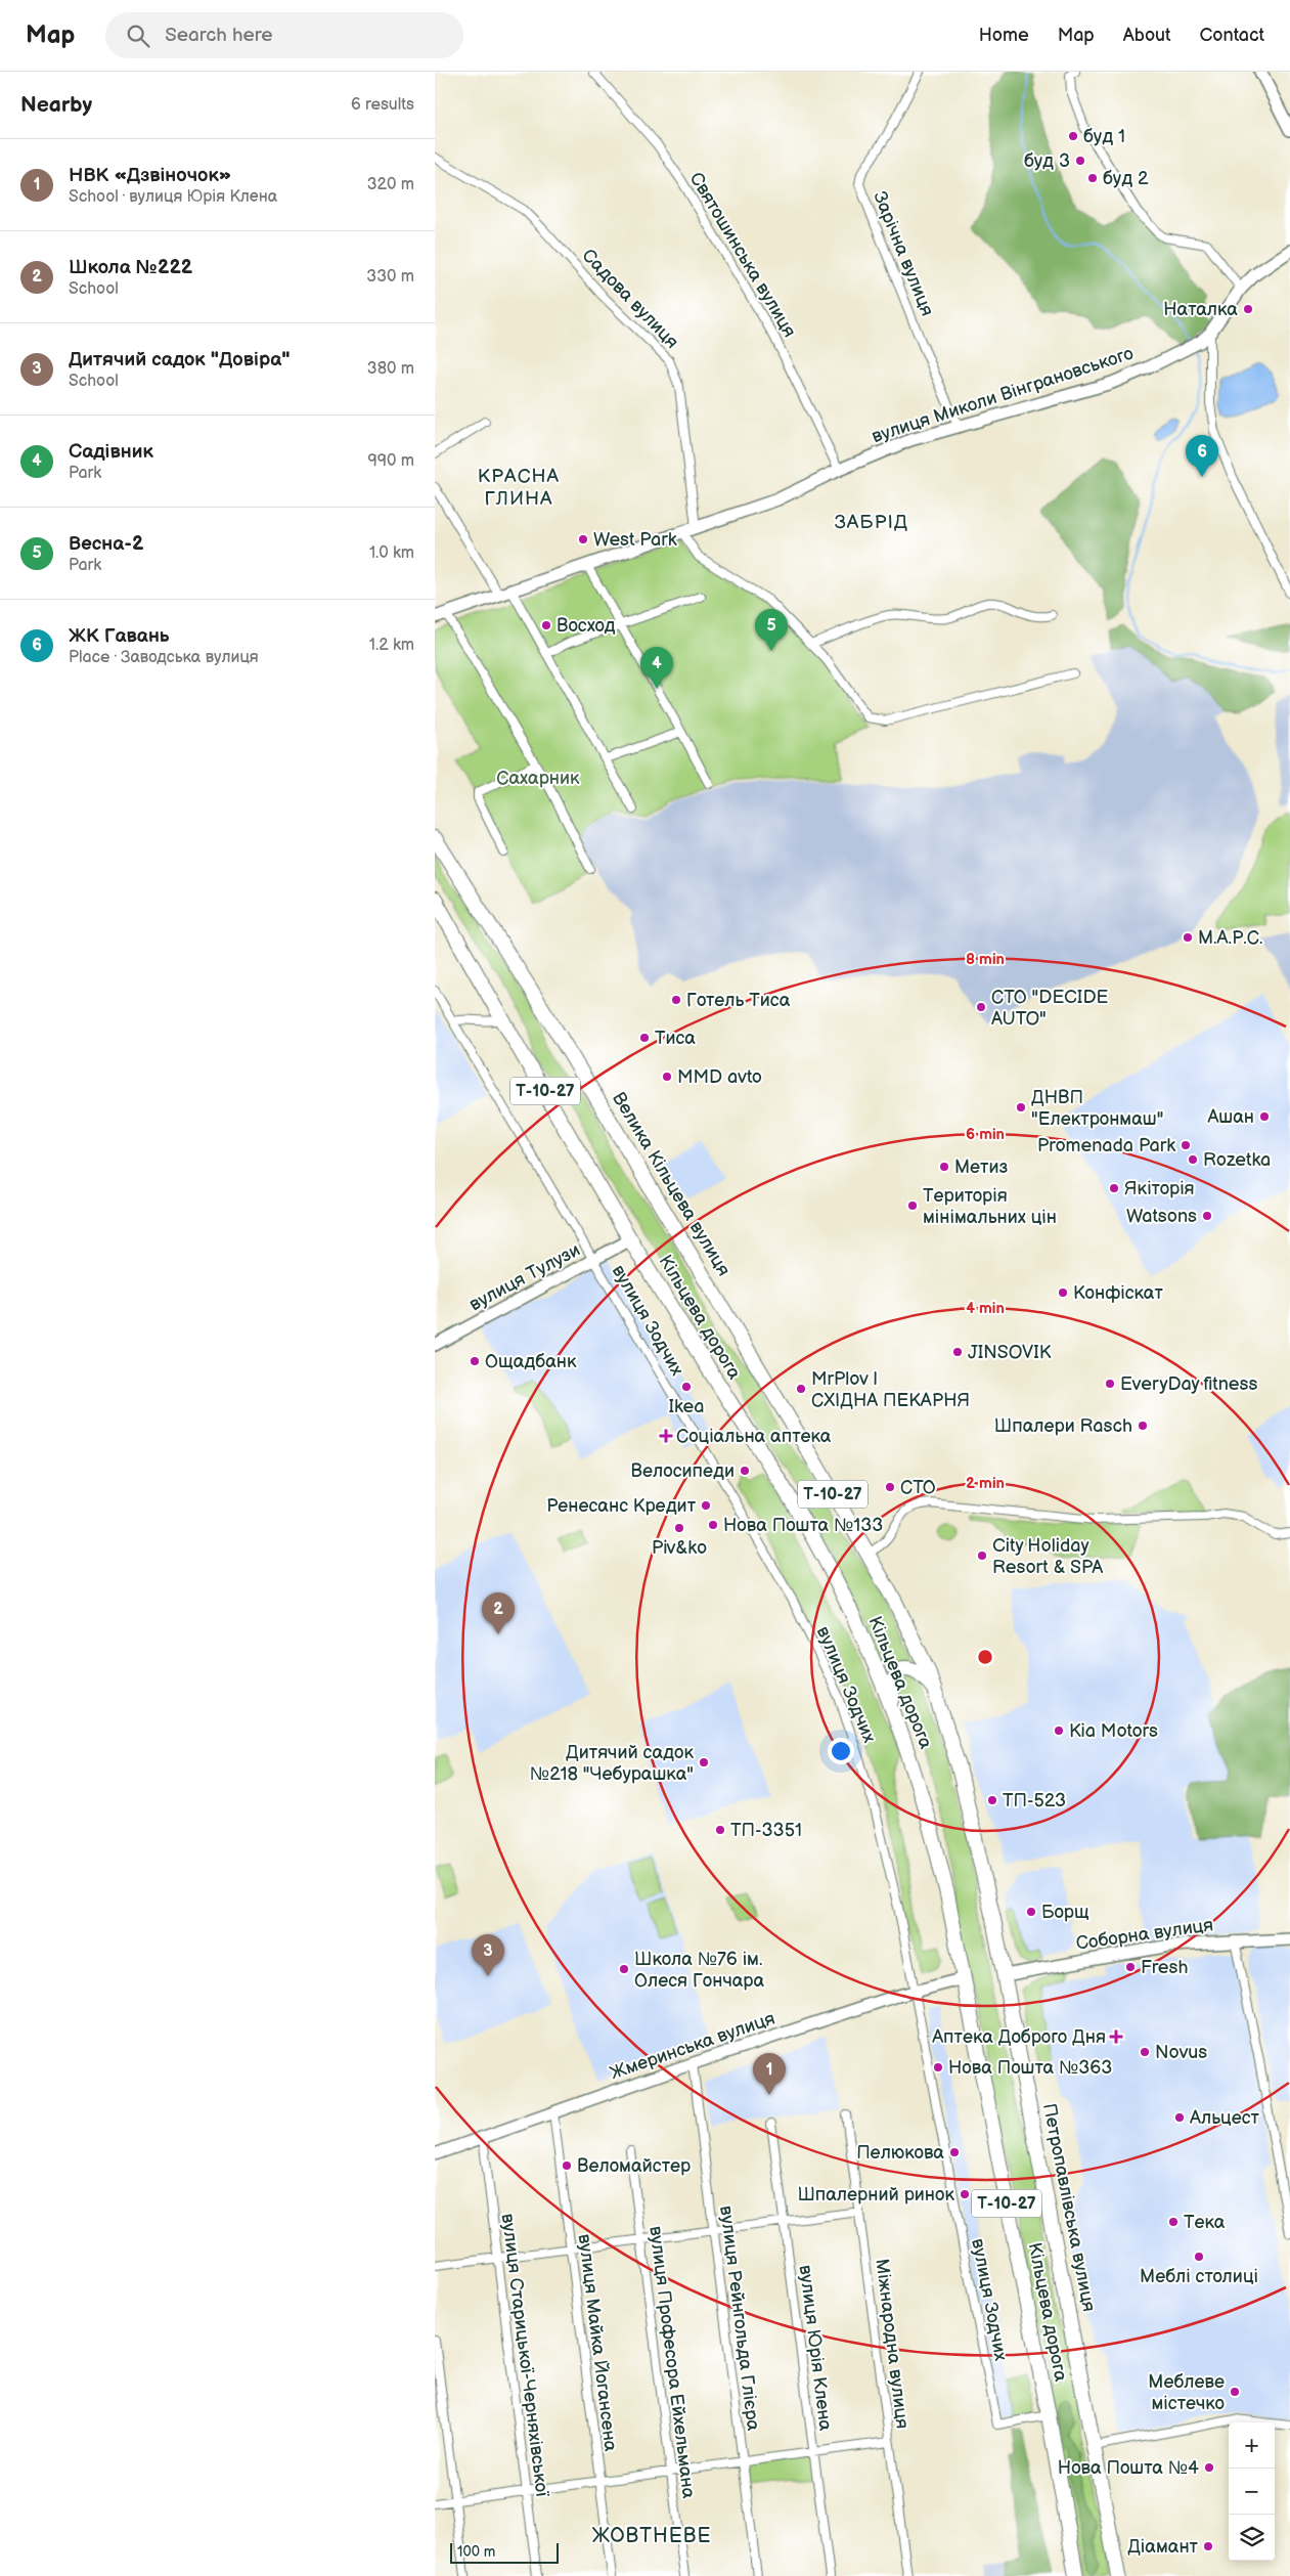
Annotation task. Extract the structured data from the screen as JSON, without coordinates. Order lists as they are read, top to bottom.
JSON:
{
  "streets": {
    "highway": [
      "Т-10-27",
      "Велика Кільцева вулиця",
      "Кільцева дорога",
      "Петропавлівська вулиця"
    ],
    "main road": [
      "вулиця Миколи Вінграновського",
      "вулиця Тулузи",
      "Соборна вулиця",
      "Жмеринська вулиця"
    ],
    "street": [
      "Зарічна вулиця",
      "Святошинська вулиця",
      "Садова вулиця",
      "вулиця Зодчих",
      "вулиця Рейнгольда Глієра",
      "вулиця Майка Йогансена",
      "Міжнародна вулиця",
      "вулиця Юрія Клена",
      "вулиця Старицької-Черняхівської",
      "вулиця Професора Ейхельмана"
    ]
  },
  "crossings": [
    ["Зарічна вулиця", "вулиця Миколи Вінграновського"],
    ["Святошинська вулиця", "вулиця Миколи Вінграновського"],
    ["Садова вулиця", "вулиця Миколи Вінграновського"],
    ["Велика Кільцева вулиця", "Соборна вулиця"],
    ["Велика Кільцева вулиця", "Петропавлівська вулиця"],
    ["вулиця Тулузи", "Кільцева дорога"],
    ["вулиця Тулузи", "вулиця Зодчих"],
    ["Кільцева дорога", "вулиця Зодчих"],
    ["Кільцева дорога", "Жмеринська вулиця"],
    ["вулиця Зодчих", "Жмеринська вулиця"],
    ["Соборна вулиця", "Петропавлівська вулиця"],
    ["Жмеринська вулиця", "вулиця Рейнгольда Глієра"],
    ["Жмеринська вулиця", "вулиця Майка Йогансена"],
    ["Жмеринська вулиця", "вулиця Старицької-Черняхівської"]
  ],
  "districts": ["КРАСНА ГЛИНА", "ЗАБРІД", "ЖОВТНЕВЕ"],
  "parks": ["Сахарник"],
  "places": {
    "other": [
      "буд 1",
      "буд 3",
      "буд 2",
      "Наталка",
      "West Park",
      "Восход",
      "М.А.Р.С.",
      "Готель Тиса",
      "СТО \"DECIDE AUTO\"",
      "Тиса",
      "MMD avto",
      "ДНВП \"Електронмаш\"",
      "Ашан",
      "Promenada Park",
      "Rozetka",
      "Метиз",
      "Якіторія",
      "Територія мінімальних цін",
      "Watsons",
      "Конфіскат",
      "JINSOVIK",
      "Ощадбанк",
      "EveryDay fitness",
      "Ikea",
      "MrPlov | СХІДНА ПЕКАРНЯ",
      "Шпалери Rasch",
      "Велосипеди",
      "СТО",
      "Ренесанс Кредит",
      "Нова Пошта №133",
      "Piv&ko",
      "City Holiday Resort & SPA",
      "Kia Motors",
      "Дитячий садок №218 \"Чебурашка\"",
      "ТП-523",
      "ТП-3351",
      "Борщ",
      "Fresh",
      "Школа №76 ім. Олеся Гончара",
      "Novus",
      "Нова Пошта №363",
      "Альцест",
      "Пелюкова",
      "Веломайстер",
      "Шпалерний ринок",
      "Тека",
      "Меблі столиці",
      "Меблеве містечко",
      "Нова Пошта №4",
      "Діамант"
    ],
    "health": ["Соціальна аптека", "Аптека Доброго Дня"]
  },
  "scale_bar": "100 m",
  "page": {
    "header": "Map",
    "search": "Search here",
    "nav": [
      "Home",
      "Map",
      "About",
      "Contact"
    ],
    "heading": ["Nearby", "6 results"],
    "list": [
      {
        "mark": "1",
        "name": "НВК «Дзвіночок»",
        "note": "School · вулиця Юрія Клена",
        "value": "320 m"
      },
      {
        "mark": "2",
        "name": "Школа №222",
        "note": "School",
        "value": "330 m"
      },
      {
        "mark": "3",
        "name": "Дитячий садок \"Довіра\"",
        "note": "School",
        "value": "380 m"
      },
      {
        "mark": "4",
        "name": "Садівник",
        "note": "Park",
        "value": "990 m"
      },
      {
        "mark": "5",
        "name": "Весна-2",
        "note": "Park",
        "value": "1.0 km"
      },
      {
        "mark": "6",
        "name": "ЖК Гавань",
        "note": "Place · Заводська вулиця",
        "value": "1.2 km"
      }
    ],
    "pins": [
      "6",
      "5",
      "4",
      "2",
      "3",
      "1"
    ],
    "map_buttons": ["+", "−"],
    "scale": "100 m"
  },
  "rings": [
    "8 min",
    "6 min",
    "4 min",
    "2 min"
  ]
}
